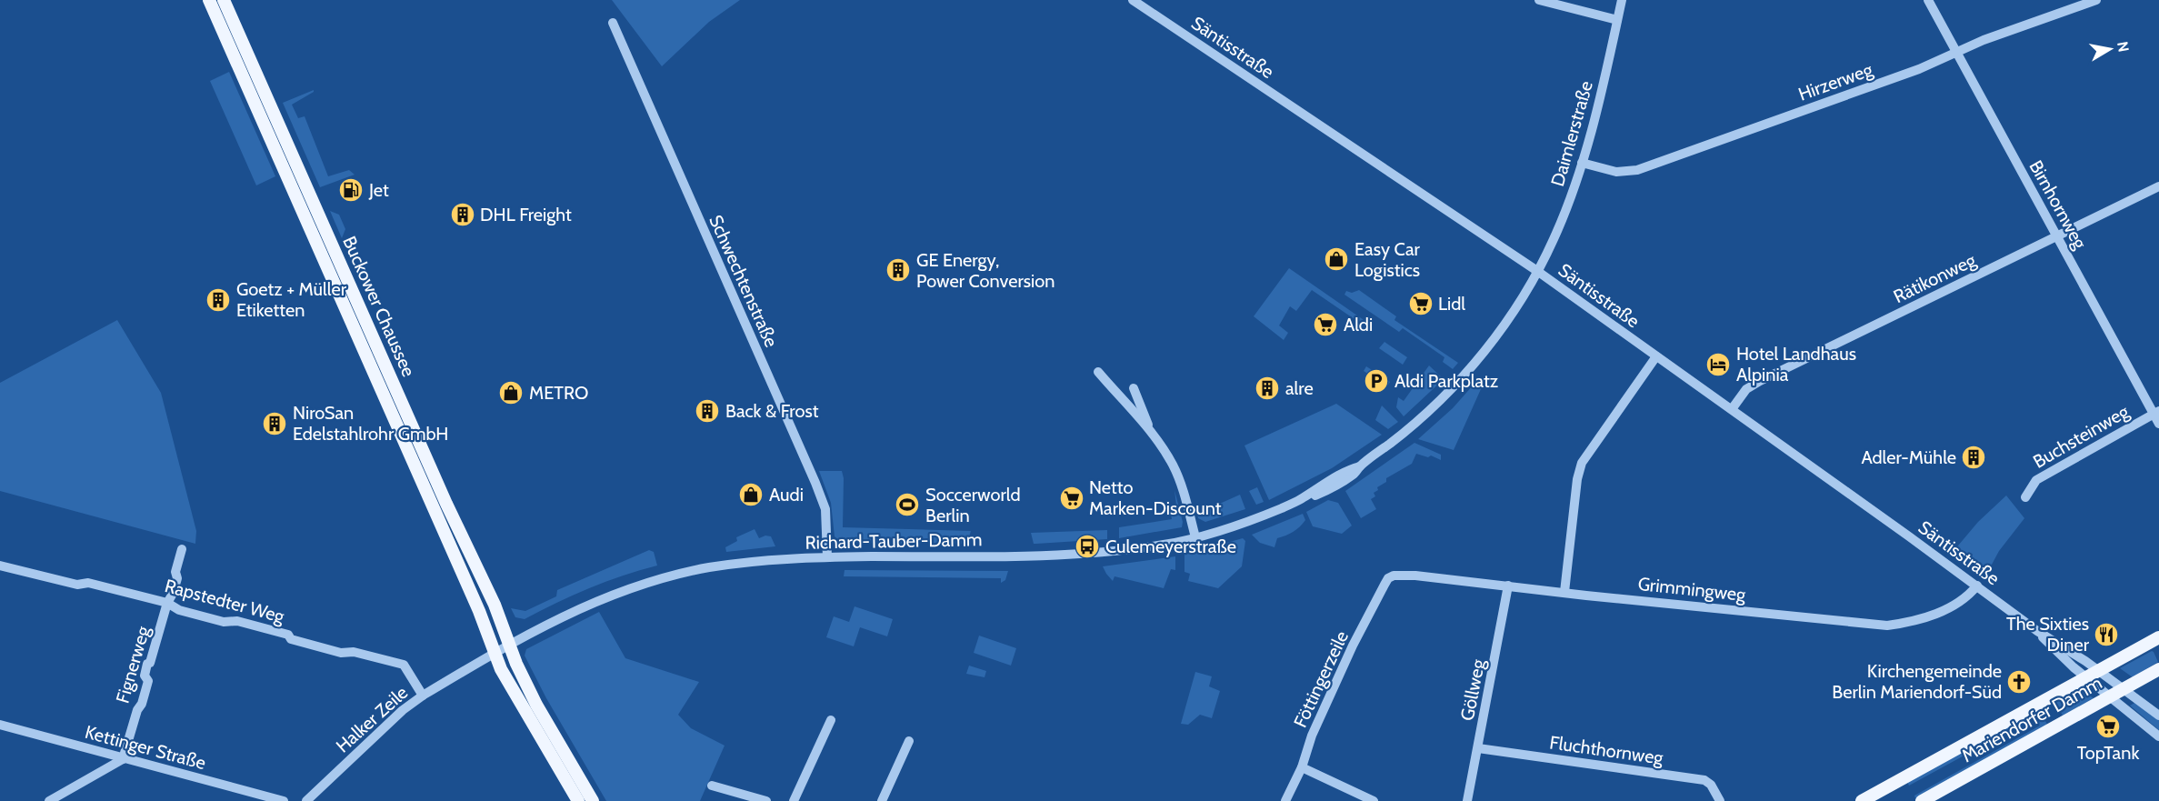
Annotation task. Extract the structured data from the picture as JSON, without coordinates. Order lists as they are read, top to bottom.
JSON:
{
  "streets": {
    "main road": ["Buckower Chaussee", "Mariendorfer Damm"],
    "street": [
      "Säntisstraße",
      "Hirzerweg",
      "Daimlerstraße",
      "Birnhornweg",
      "Rätikonweg",
      "Schwechtenstraße",
      "Buchsteinweg",
      "Richard-Tauber-Damm",
      "Grimmingweg",
      "Rapstedter Weg",
      "Fignerweg",
      "Föttingerzeile",
      "Göllweg",
      "Halker Zeile",
      "Kettinger Straße",
      "Fluchthornweg"
    ]
  },
  "crossings": [
    ["Säntisstraße", "Daimlerstraße"],
    ["Säntisstraße", "Rätikonweg"],
    ["Säntisstraße", "Richard-Tauber-Damm"],
    ["Säntisstraße", "Grimmingweg"],
    ["Säntisstraße", "Mariendorfer Damm"],
    ["Hirzerweg", "Daimlerstraße"],
    ["Hirzerweg", "Birnhornweg"],
    ["Daimlerstraße", "Richard-Tauber-Damm"],
    ["Birnhornweg", "Rätikonweg"],
    ["Birnhornweg", "Buchsteinweg"],
    ["Schwechtenstraße", "Richard-Tauber-Damm"],
    ["Buckower Chaussee", "Richard-Tauber-Damm"],
    ["Buckower Chaussee", "Halker Zeile"],
    ["Richard-Tauber-Damm", "Halker Zeile"],
    ["Grimmingweg", "Föttingerzeile"],
    ["Grimmingweg", "Göllweg"],
    ["Rapstedter Weg", "Fignerweg"],
    ["Rapstedter Weg", "Halker Zeile"],
    ["Fignerweg", "Kettinger Straße"],
    ["Göllweg", "Fluchthornweg"]
  ],
  "places": {
    "fuel station": ["Jet"],
    "building": [
      "DHL Freight",
      "GE Energy, Power Conversion",
      "Goetz + Müller Etiketten",
      "alre",
      "Back & Frost",
      "NiroSan Edelstahlrohr GmbH",
      "Adler-Mühle"
    ],
    "shop": ["Easy Car Logistics", "METRO", "Audi"],
    "supermarket": [
      "Lidl",
      "Aldi",
      "Netto Marken-Discount",
      "TopTank"
    ],
    "hotel": ["Hotel Landhaus Alpinia"],
    "parking": ["Aldi Parkplatz"],
    "sports": ["Soccerworld Berlin"],
    "bus stop": ["Culemeyerstraße"],
    "restaurant": ["The Sixties Diner"],
    "church": ["Kirchengemeinde Berlin Mariendorf-Süd"]
  },
  "north": "right"
}
